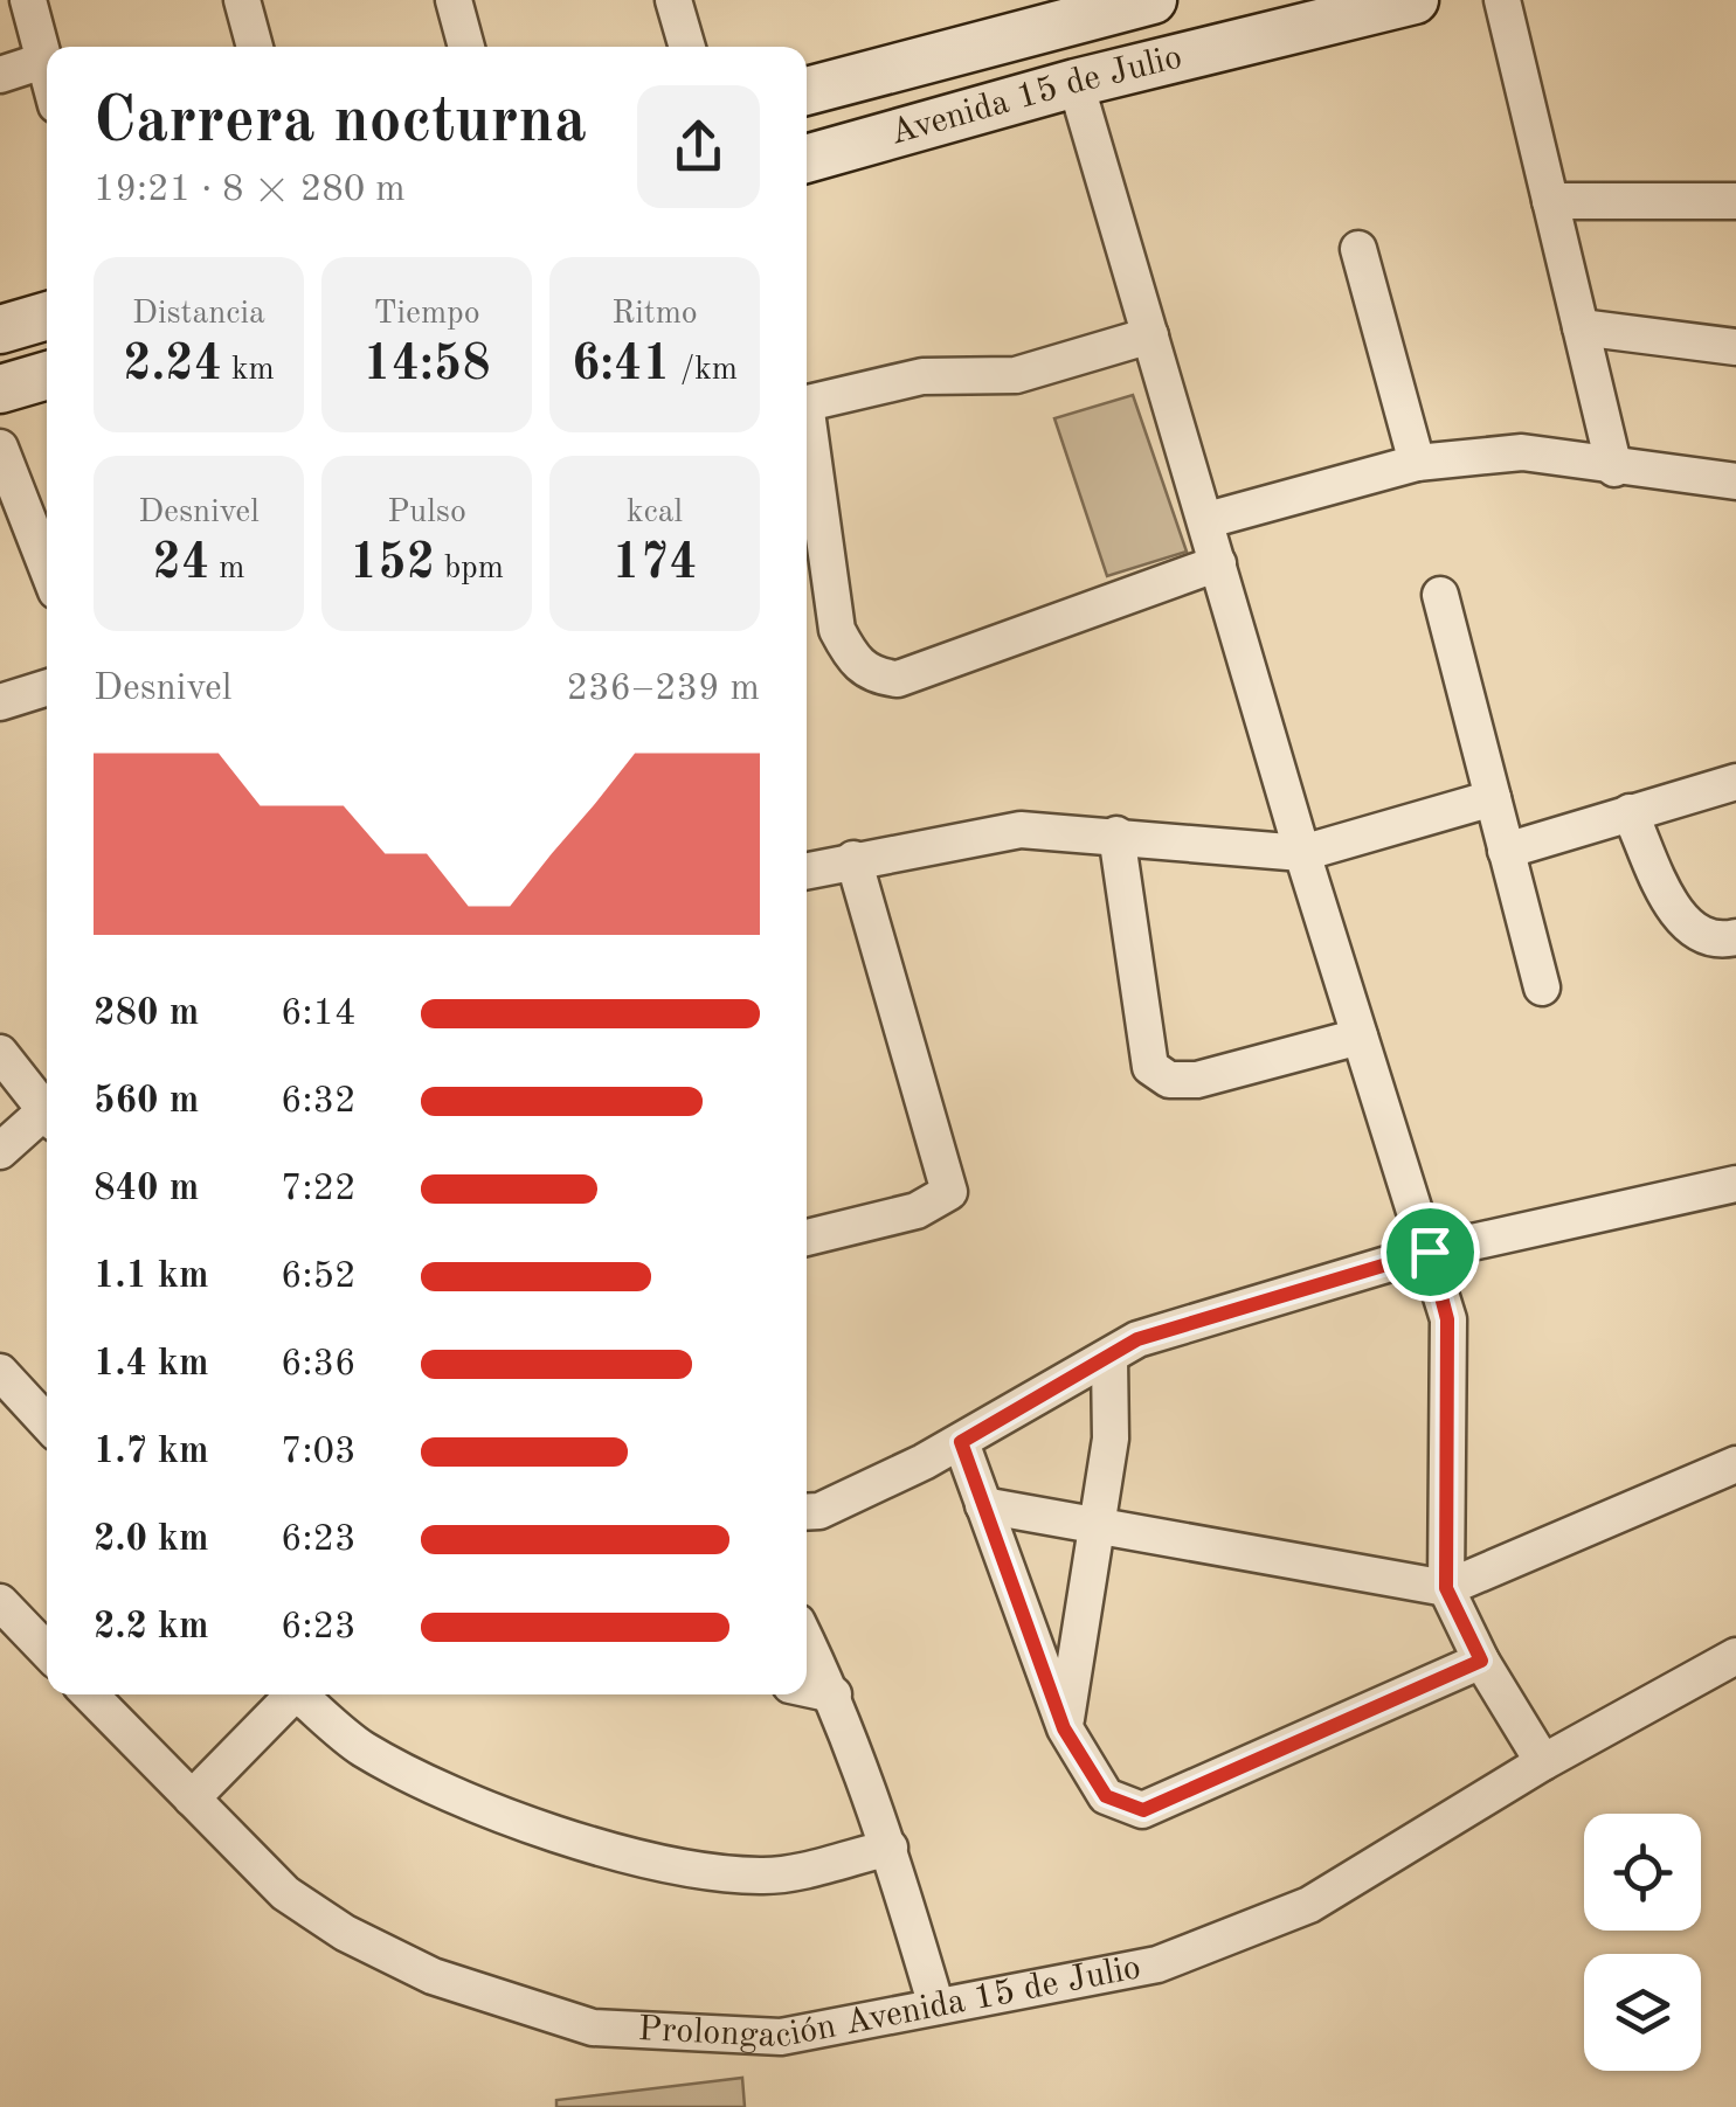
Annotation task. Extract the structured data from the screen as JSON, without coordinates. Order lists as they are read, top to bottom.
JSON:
{
  "streets": {
    "street": ["Avenida 15 de Julio", "Prolongación Avenida 15 de Julio"]
  },
  "page": {
    "heading": ["Carrera nocturna", "19:21 · 8 × 280 m"],
    "stats": [
      ["Distancia", "2.24 km"],
      ["Tiempo", "14:58"],
      ["Ritmo", "6:41 /km"],
      ["Desnivel", "24 m"],
      ["Pulso", "152 bpm"],
      ["kcal", "174"]
    ],
    "chart": ["Desnivel", "236–239 m"],
    "list": [
      {
        "name": "280 m",
        "note": "6:14"
      },
      {
        "name": "560 m",
        "note": "6:32"
      },
      {
        "name": "840 m",
        "note": "7:22"
      },
      {
        "name": "1.1 km",
        "note": "6:52"
      },
      {
        "name": "1.4 km",
        "note": "6:36"
      },
      {
        "name": "1.7 km",
        "note": "7:03"
      },
      {
        "name": "2.0 km",
        "note": "6:23"
      },
      {
        "name": "2.2 km",
        "note": "6:23"
      }
    ]
  }
}
